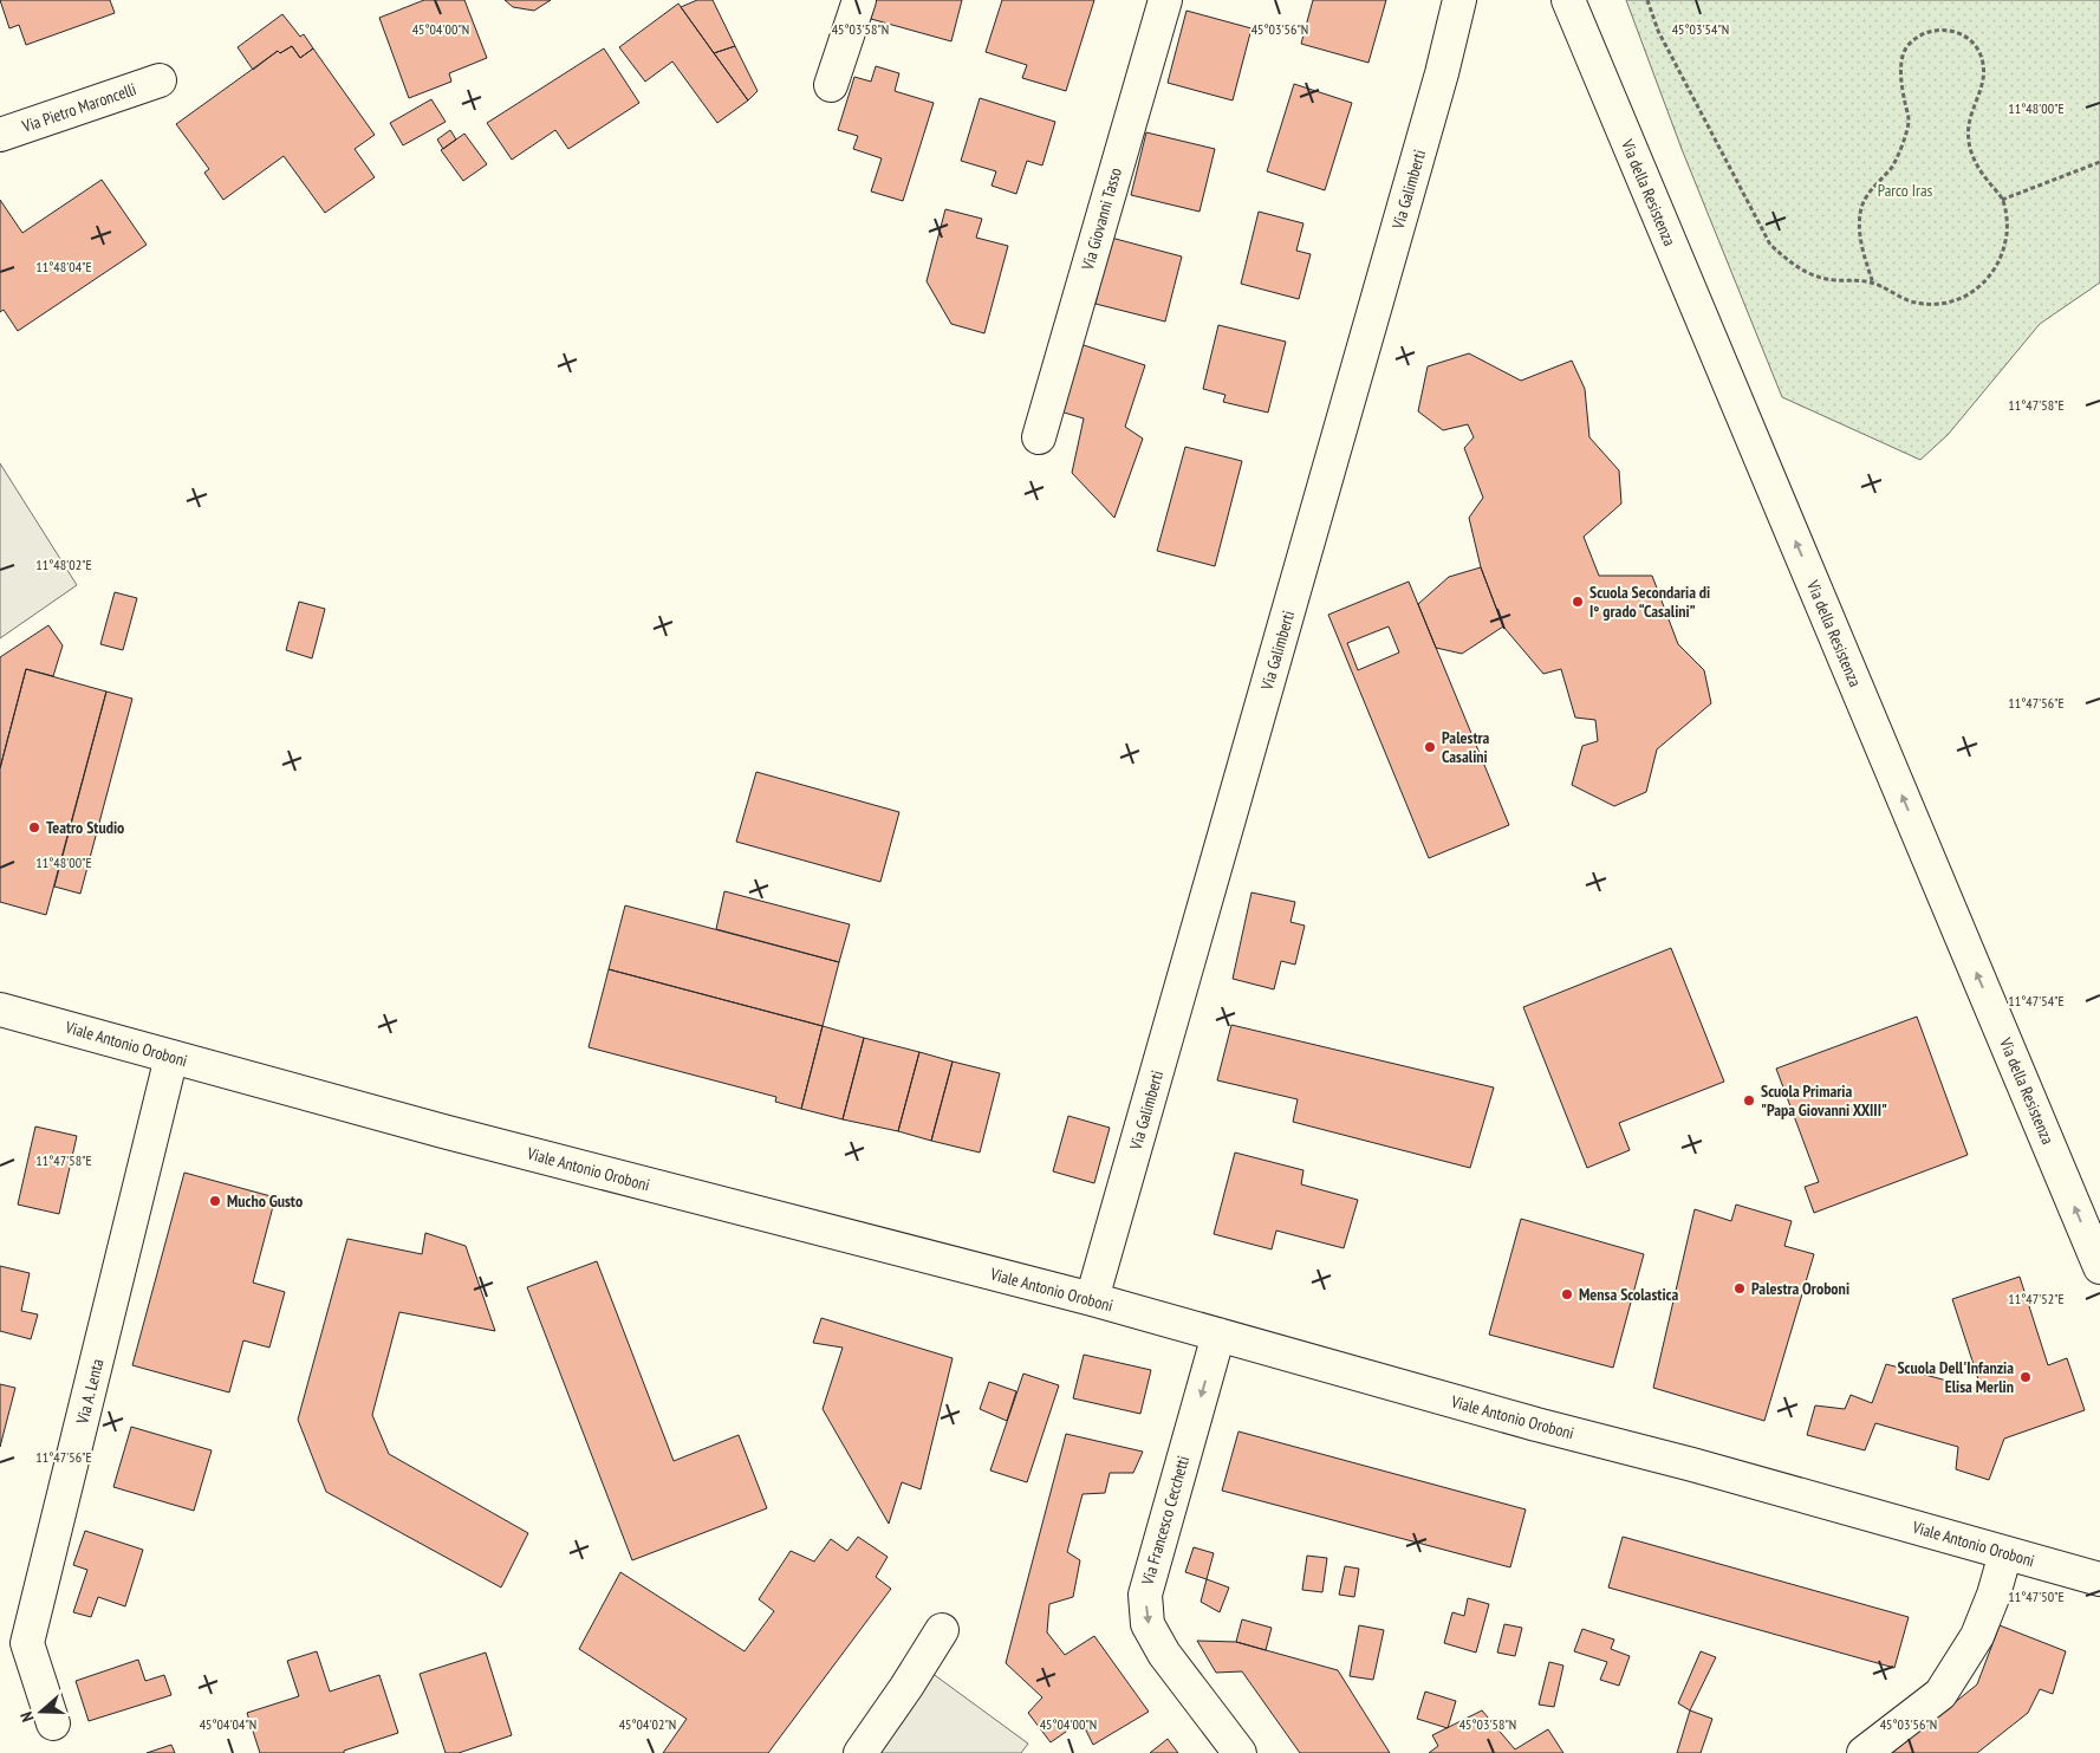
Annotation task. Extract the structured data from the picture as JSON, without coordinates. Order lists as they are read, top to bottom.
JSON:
{
  "streets": {
    "street": [
      "Via Pietro Maroncelli",
      "Via Galimberti",
      "Via della Resistenza",
      "Via Giovanni Tasso",
      "Viale Antonio Oroboni",
      "Via A. Lenta",
      "Via Francesco Cecchetti"
    ]
  },
  "crossings": [
    ["Via Galimberti", "Viale Antonio Oroboni"],
    ["Viale Antonio Oroboni", "Via A. Lenta"],
    ["Viale Antonio Oroboni", "Via Francesco Cecchetti"]
  ],
  "one_way": ["Via della Resistenza", "Via Francesco Cecchetti"],
  "parks": ["Parco Iras"],
  "places": [
    "Scuola Secondaria di I° grado “Casalini”",
    "Palestra Casalini",
    "Teatro Studio",
    "Scuola Primaria \"Papa Giovanni XXIII\"",
    "Mucho Gusto",
    "Palestra Oroboni",
    "Mensa Scolastica",
    "Scuola Dell'Infanzia Elisa Merlin"
  ],
  "north": "left",
  "coordinates": [
    "45°04'00\"N",
    "45°03'58\"N",
    "45°03'56\"N",
    "45°03'54\"N",
    "11°48'00\"E",
    "11°48'04\"E",
    "11°47'58\"E",
    "11°48'02\"E",
    "11°47'56\"E",
    "11°47'54\"E",
    "11°47'52\"E",
    "11°47'50\"E",
    "45°04'04\"N",
    "45°04'02\"N"
  ]
}
